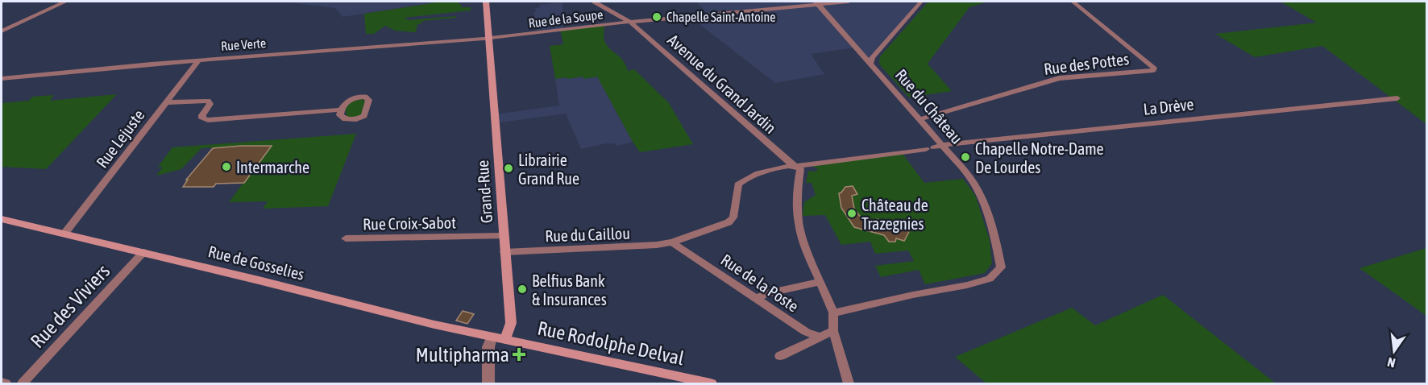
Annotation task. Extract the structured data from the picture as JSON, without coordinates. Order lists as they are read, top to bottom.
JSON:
{
  "streets": {
    "main road": ["Grand-Rue", "Rue de Gosselies", "Rue Rodolphe Delval"],
    "street": [
      "Rue de la Soupe",
      "Rue Verte",
      "Rue des Pottes",
      "Avenue du Grand Jardin",
      "Rue du Château",
      "La Drève",
      "Rue Lejuste",
      "Rue Croix-Sabot",
      "Rue du Caillou",
      "Rue de la Poste",
      "Rue des Viviers"
    ]
  },
  "crossings": [
    ["Rue de la Soupe", "Rue Verte"],
    ["Rue de la Soupe", "Avenue du Grand Jardin"],
    ["Rue de la Soupe", "Rue du Château"],
    ["Rue de la Soupe", "Grand-Rue"],
    ["Rue Verte", "Rue Lejuste"],
    ["Rue Verte", "Grand-Rue"],
    ["Rue des Pottes", "Rue du Château"],
    ["Avenue du Grand Jardin", "La Drève"],
    ["Avenue du Grand Jardin", "Rue du Caillou"],
    ["Rue du Château", "La Drève"],
    ["La Drève", "Rue du Caillou"],
    ["Rue Lejuste", "Rue de Gosselies"],
    ["Grand-Rue", "Rue Croix-Sabot"],
    ["Grand-Rue", "Rue du Caillou"],
    ["Grand-Rue", "Rue de Gosselies"],
    ["Grand-Rue", "Rue Rodolphe Delval"],
    ["Rue du Caillou", "Rue de la Poste"],
    ["Rue de Gosselies", "Rue des Viviers"],
    ["Rue de Gosselies", "Rue Rodolphe Delval"]
  ],
  "places": {
    "other": [
      "Chapelle Saint-Antoine",
      "Chapelle Notre-Dame De Lourdes",
      "Intermarche",
      "Librairie Grand Rue",
      "Château de Trazegnies",
      "Belfius Bank & Insurances"
    ],
    "health": ["Multipharma"]
  },
  "north": "bottom"
}
